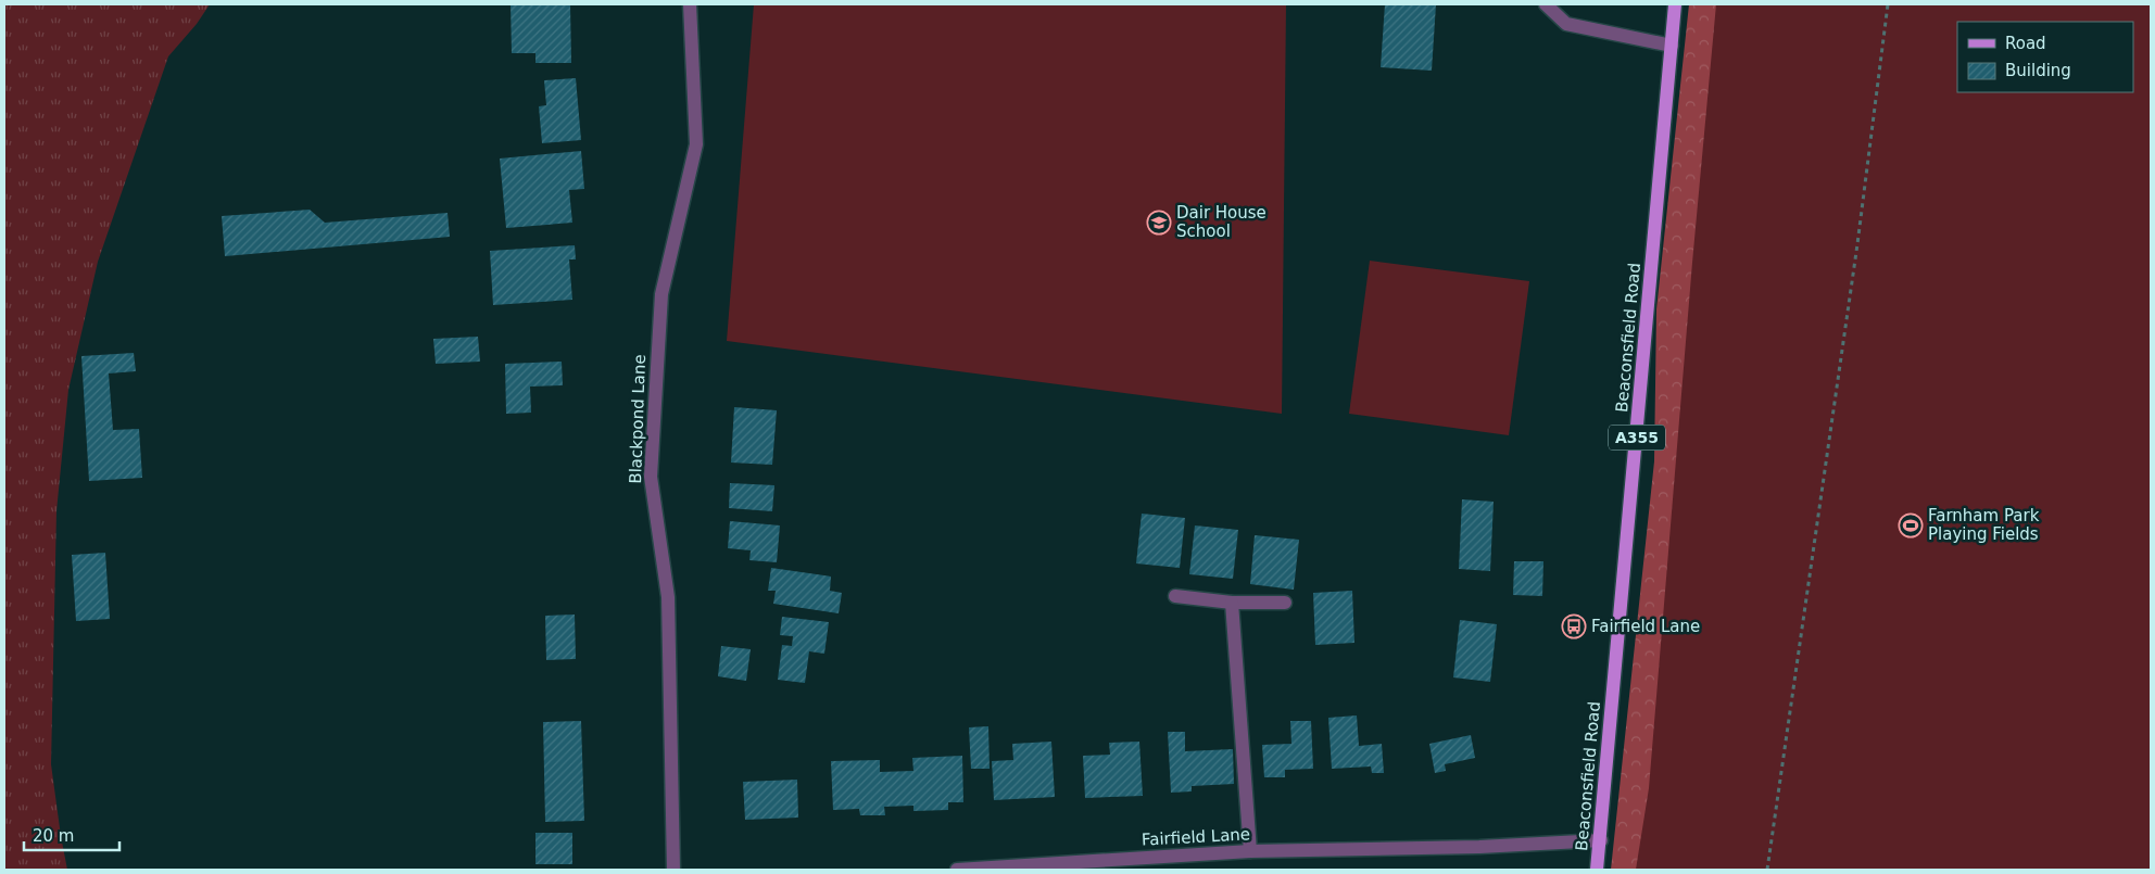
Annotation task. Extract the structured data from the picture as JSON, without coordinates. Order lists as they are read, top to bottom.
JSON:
{
  "streets": {
    "main road": ["Beaconsfield Road", "A355"],
    "street": ["Blackpond Lane", "Fairfield Lane"]
  },
  "crossings": [
    ["Beaconsfield Road", "Fairfield Lane"]
  ],
  "places": {
    "school or university": ["Dair House School"],
    "sports": ["Farnham Park Playing Fields"],
    "bus stop": ["Fairfield Lane"]
  },
  "legend": ["Road", "Building"],
  "scale_bar": "20 m"
}
